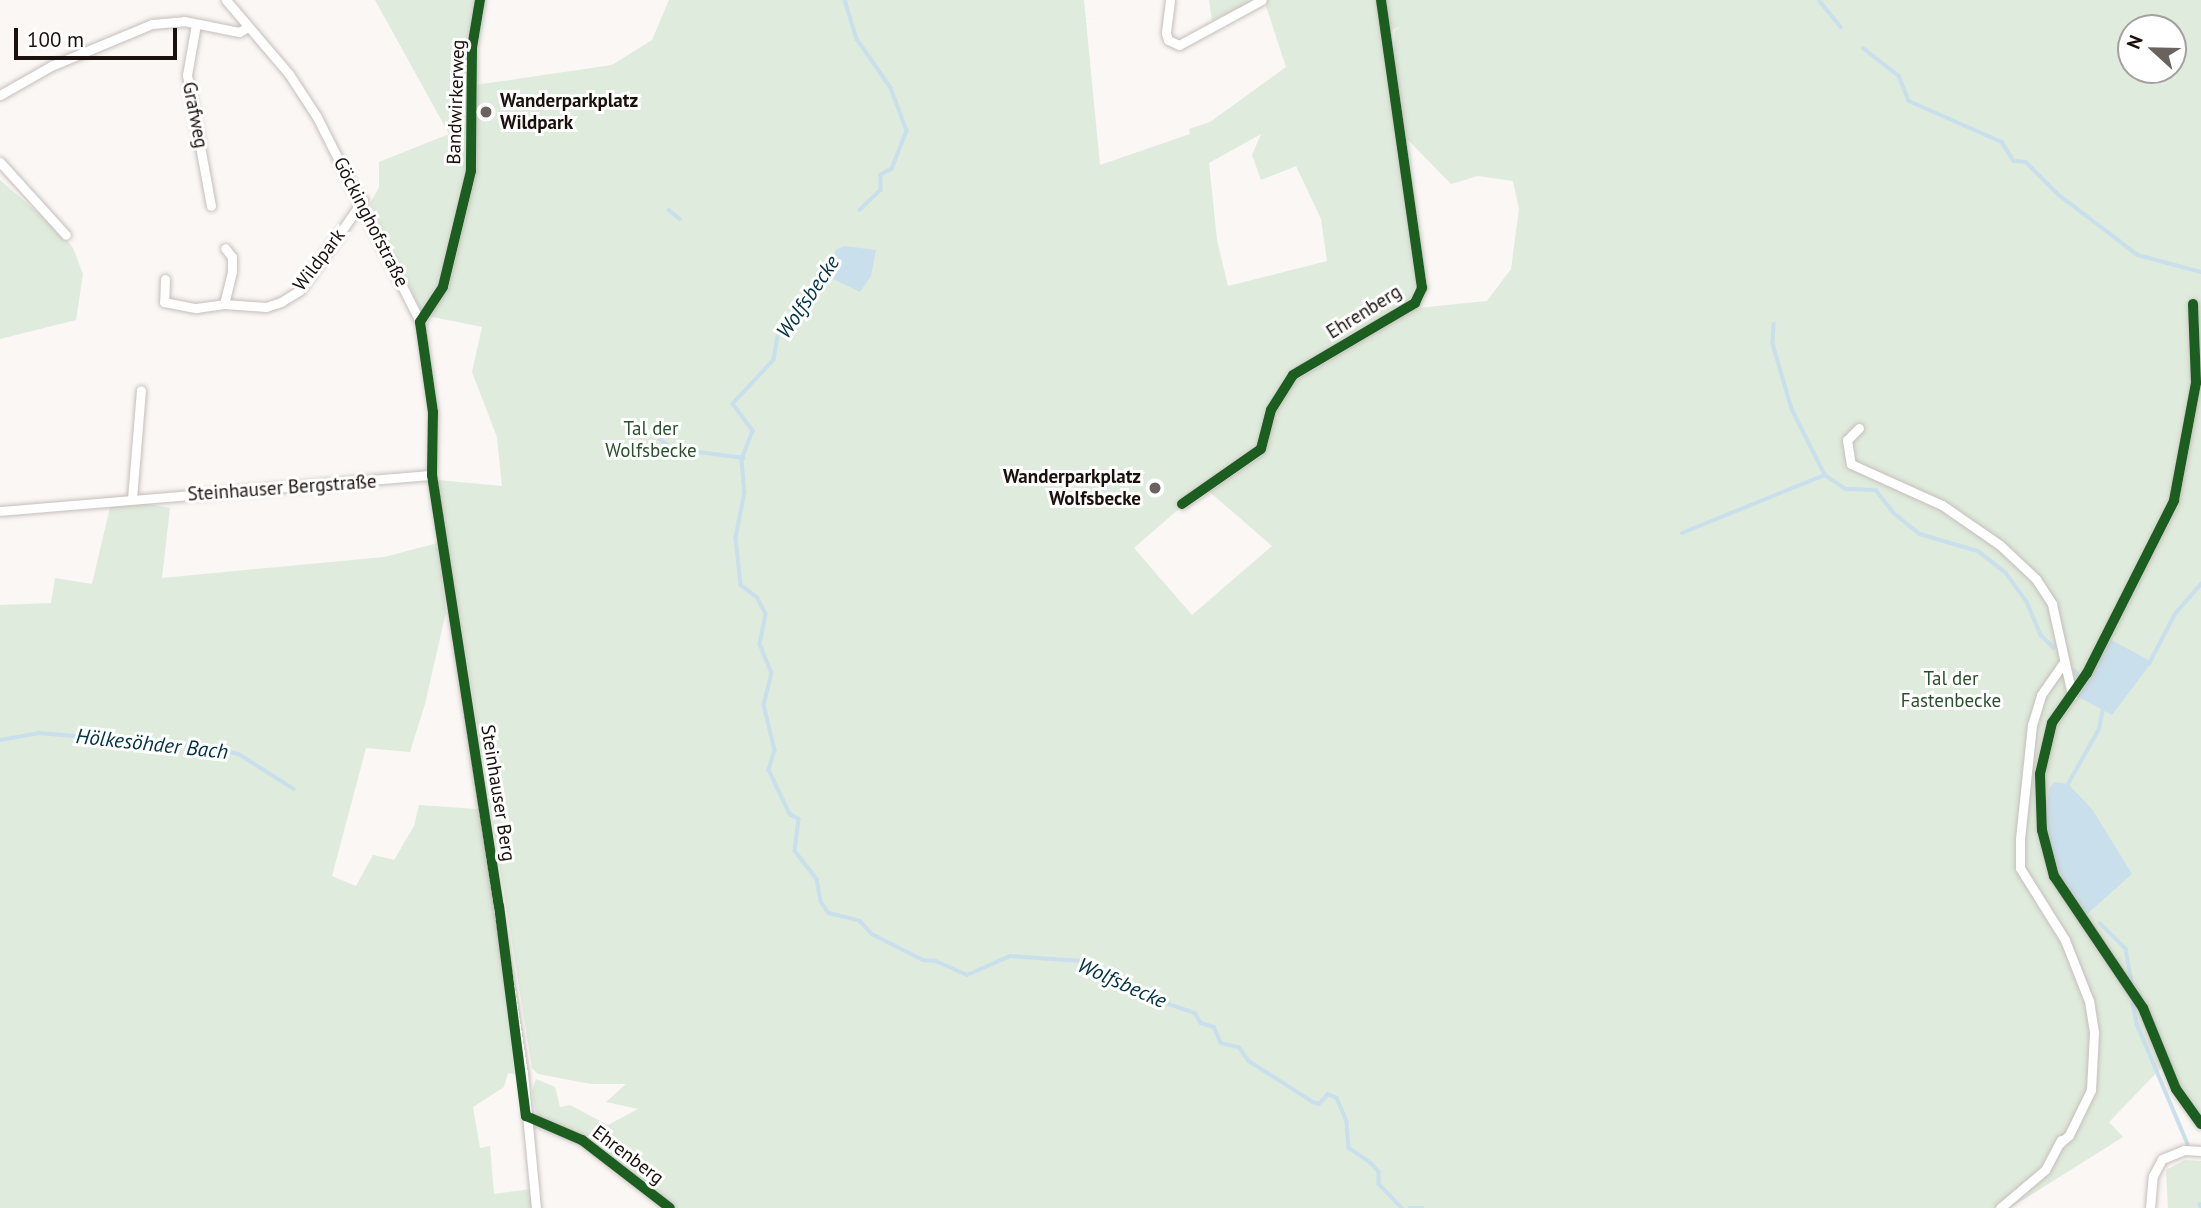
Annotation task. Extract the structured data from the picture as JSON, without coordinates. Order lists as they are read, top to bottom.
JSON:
{
  "streets": {
    "street": [
      "Bandwirkerweg",
      "Grafweg",
      "Göckinghofstraße",
      "Wildpark",
      "Ehrenberg",
      "Steinhauser Bergstraße",
      "Steinhauser Berg"
    ]
  },
  "crossings": [
    ["Bandwirkerweg", "Göckinghofstraße"],
    ["Göckinghofstraße", "Wildpark"],
    ["Göckinghofstraße", "Steinhauser Bergstraße"],
    ["Göckinghofstraße", "Steinhauser Berg"],
    ["Ehrenberg", "Steinhauser Berg"],
    ["Steinhauser Bergstraße", "Steinhauser Berg"]
  ],
  "water": ["Wolfsbecke", "Hölkesöhder Bach"],
  "parks": ["Tal der Wolfsbecke", "Tal der Fastenbecke"],
  "places": ["Wanderparkplatz Wildpark", "Wanderparkplatz Wolfsbecke"],
  "scale_bar": "100 m",
  "north": "left"
}
